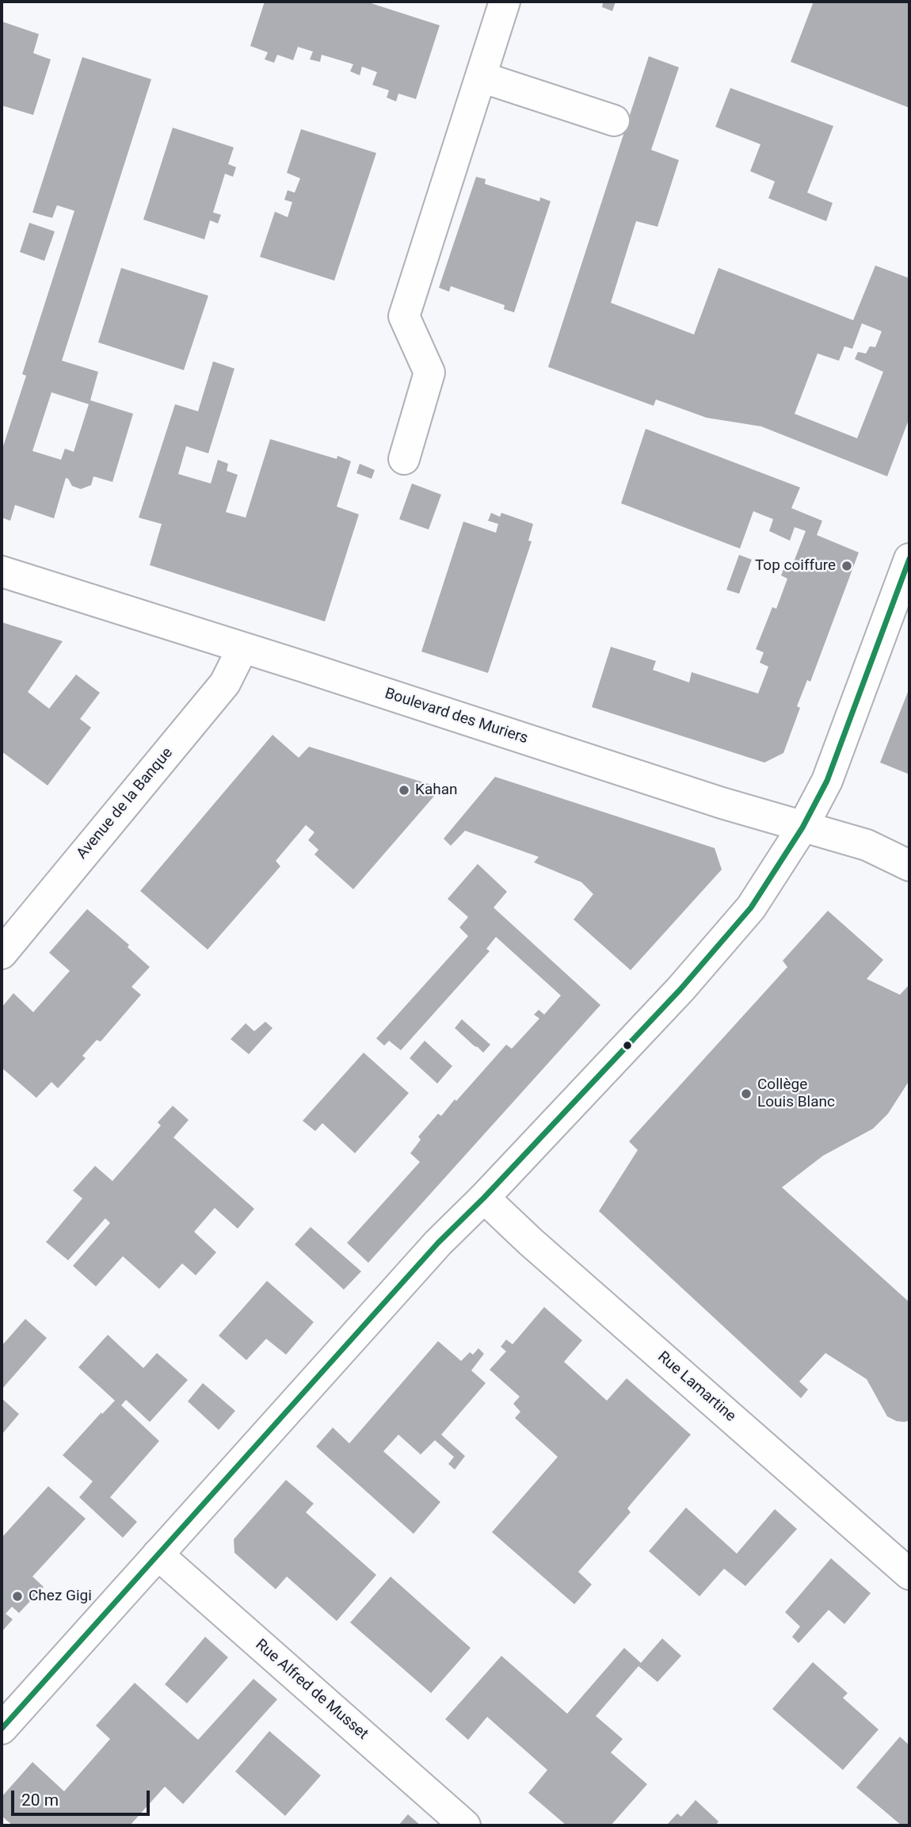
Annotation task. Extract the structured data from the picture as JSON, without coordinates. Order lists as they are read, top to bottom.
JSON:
{
  "streets": {
    "street": [
      "Boulevard des Muriers",
      "Avenue de la Banque",
      "Rue Lamartine",
      "Rue Alfred de Musset"
    ]
  },
  "crossings": [
    ["Boulevard des Muriers", "Avenue de la Banque"]
  ],
  "places": [
    "Top coiffure",
    "Kahan",
    "Collège Louis Blanc",
    "Chez Gigi"
  ],
  "scale_bar": "20 m"
}
